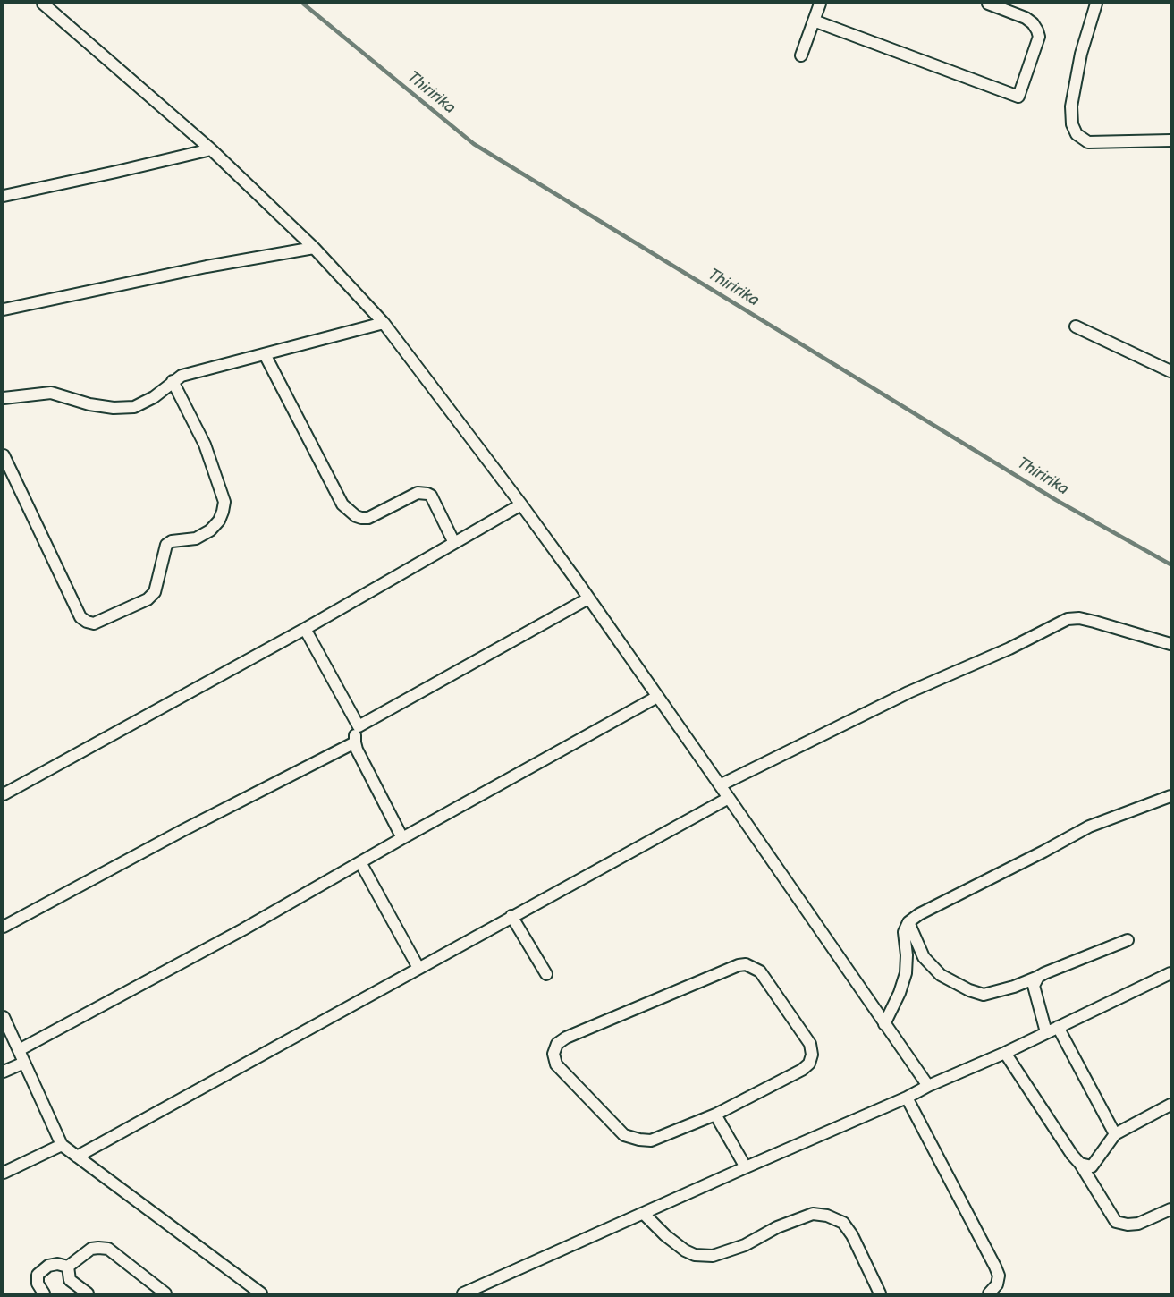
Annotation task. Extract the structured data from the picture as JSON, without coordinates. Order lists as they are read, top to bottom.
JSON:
{
  "water": ["Thiririka"]
}
